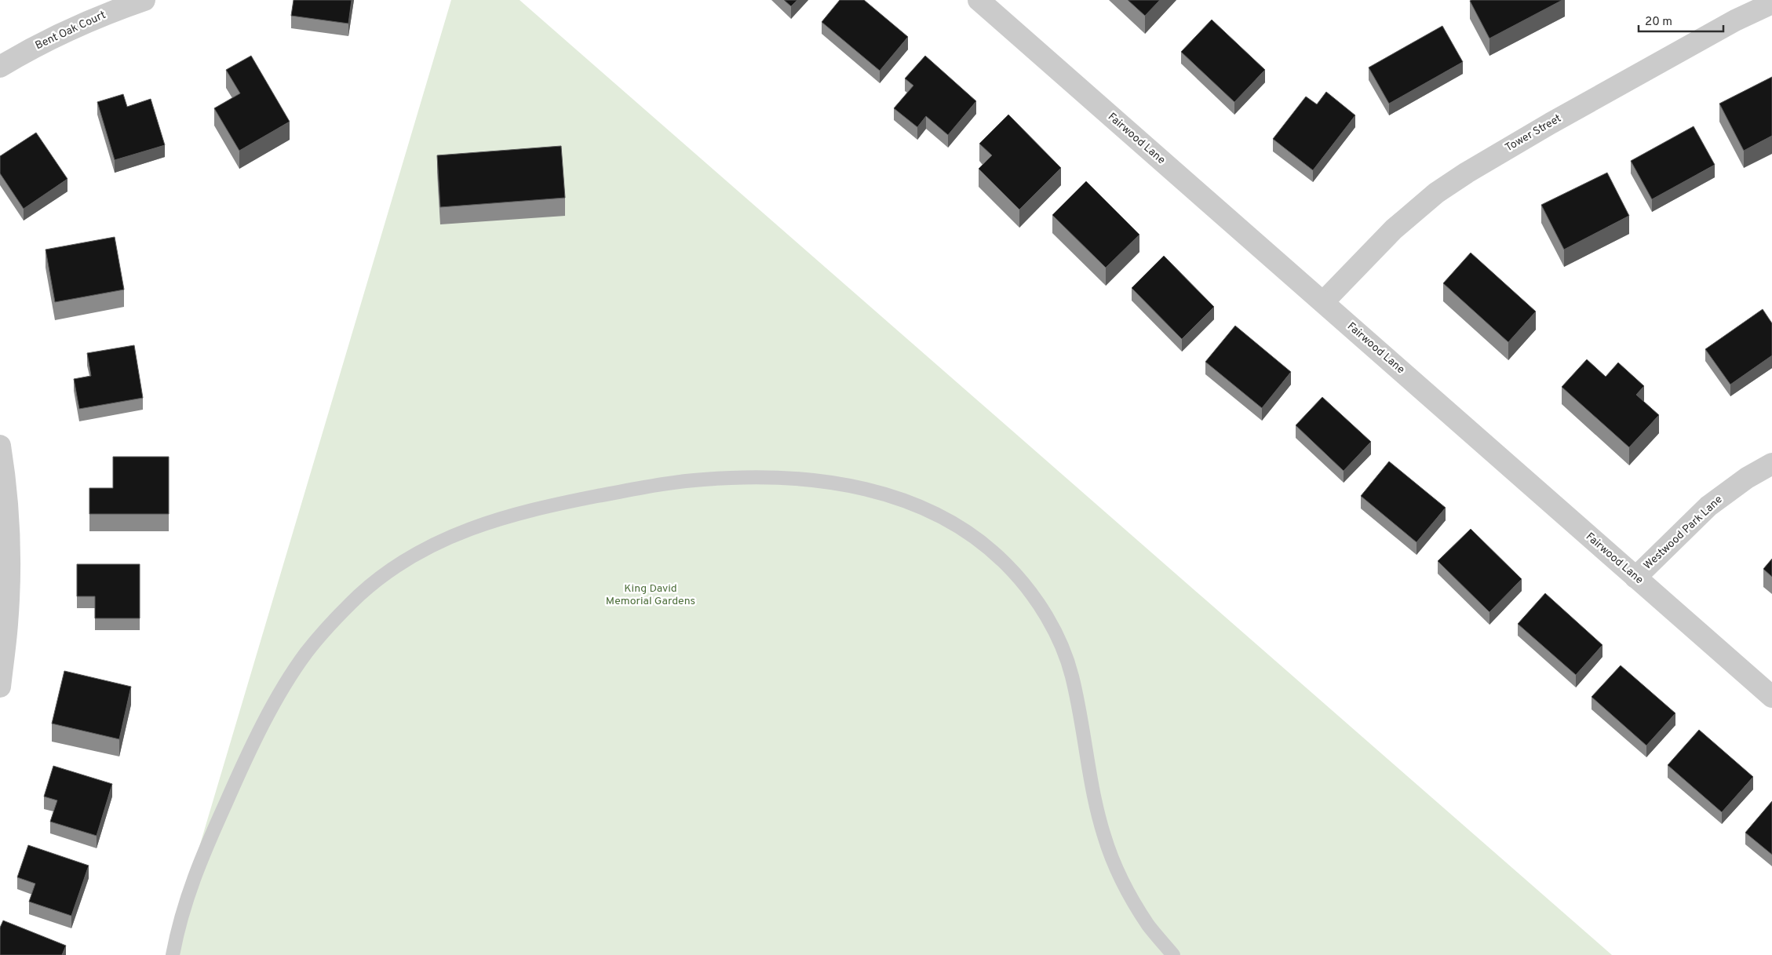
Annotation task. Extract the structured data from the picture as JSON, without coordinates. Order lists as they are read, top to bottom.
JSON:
{
  "streets": {
    "street": [
      "Bent Oak Court",
      "Tower Street",
      "Fairwood Lane",
      "Westwood Park Lane"
    ]
  },
  "crossings": [
    ["Tower Street", "Fairwood Lane"],
    ["Fairwood Lane", "Westwood Park Lane"]
  ],
  "parks": ["King David Memorial Gardens"],
  "scale_bar": "20 m"
}
